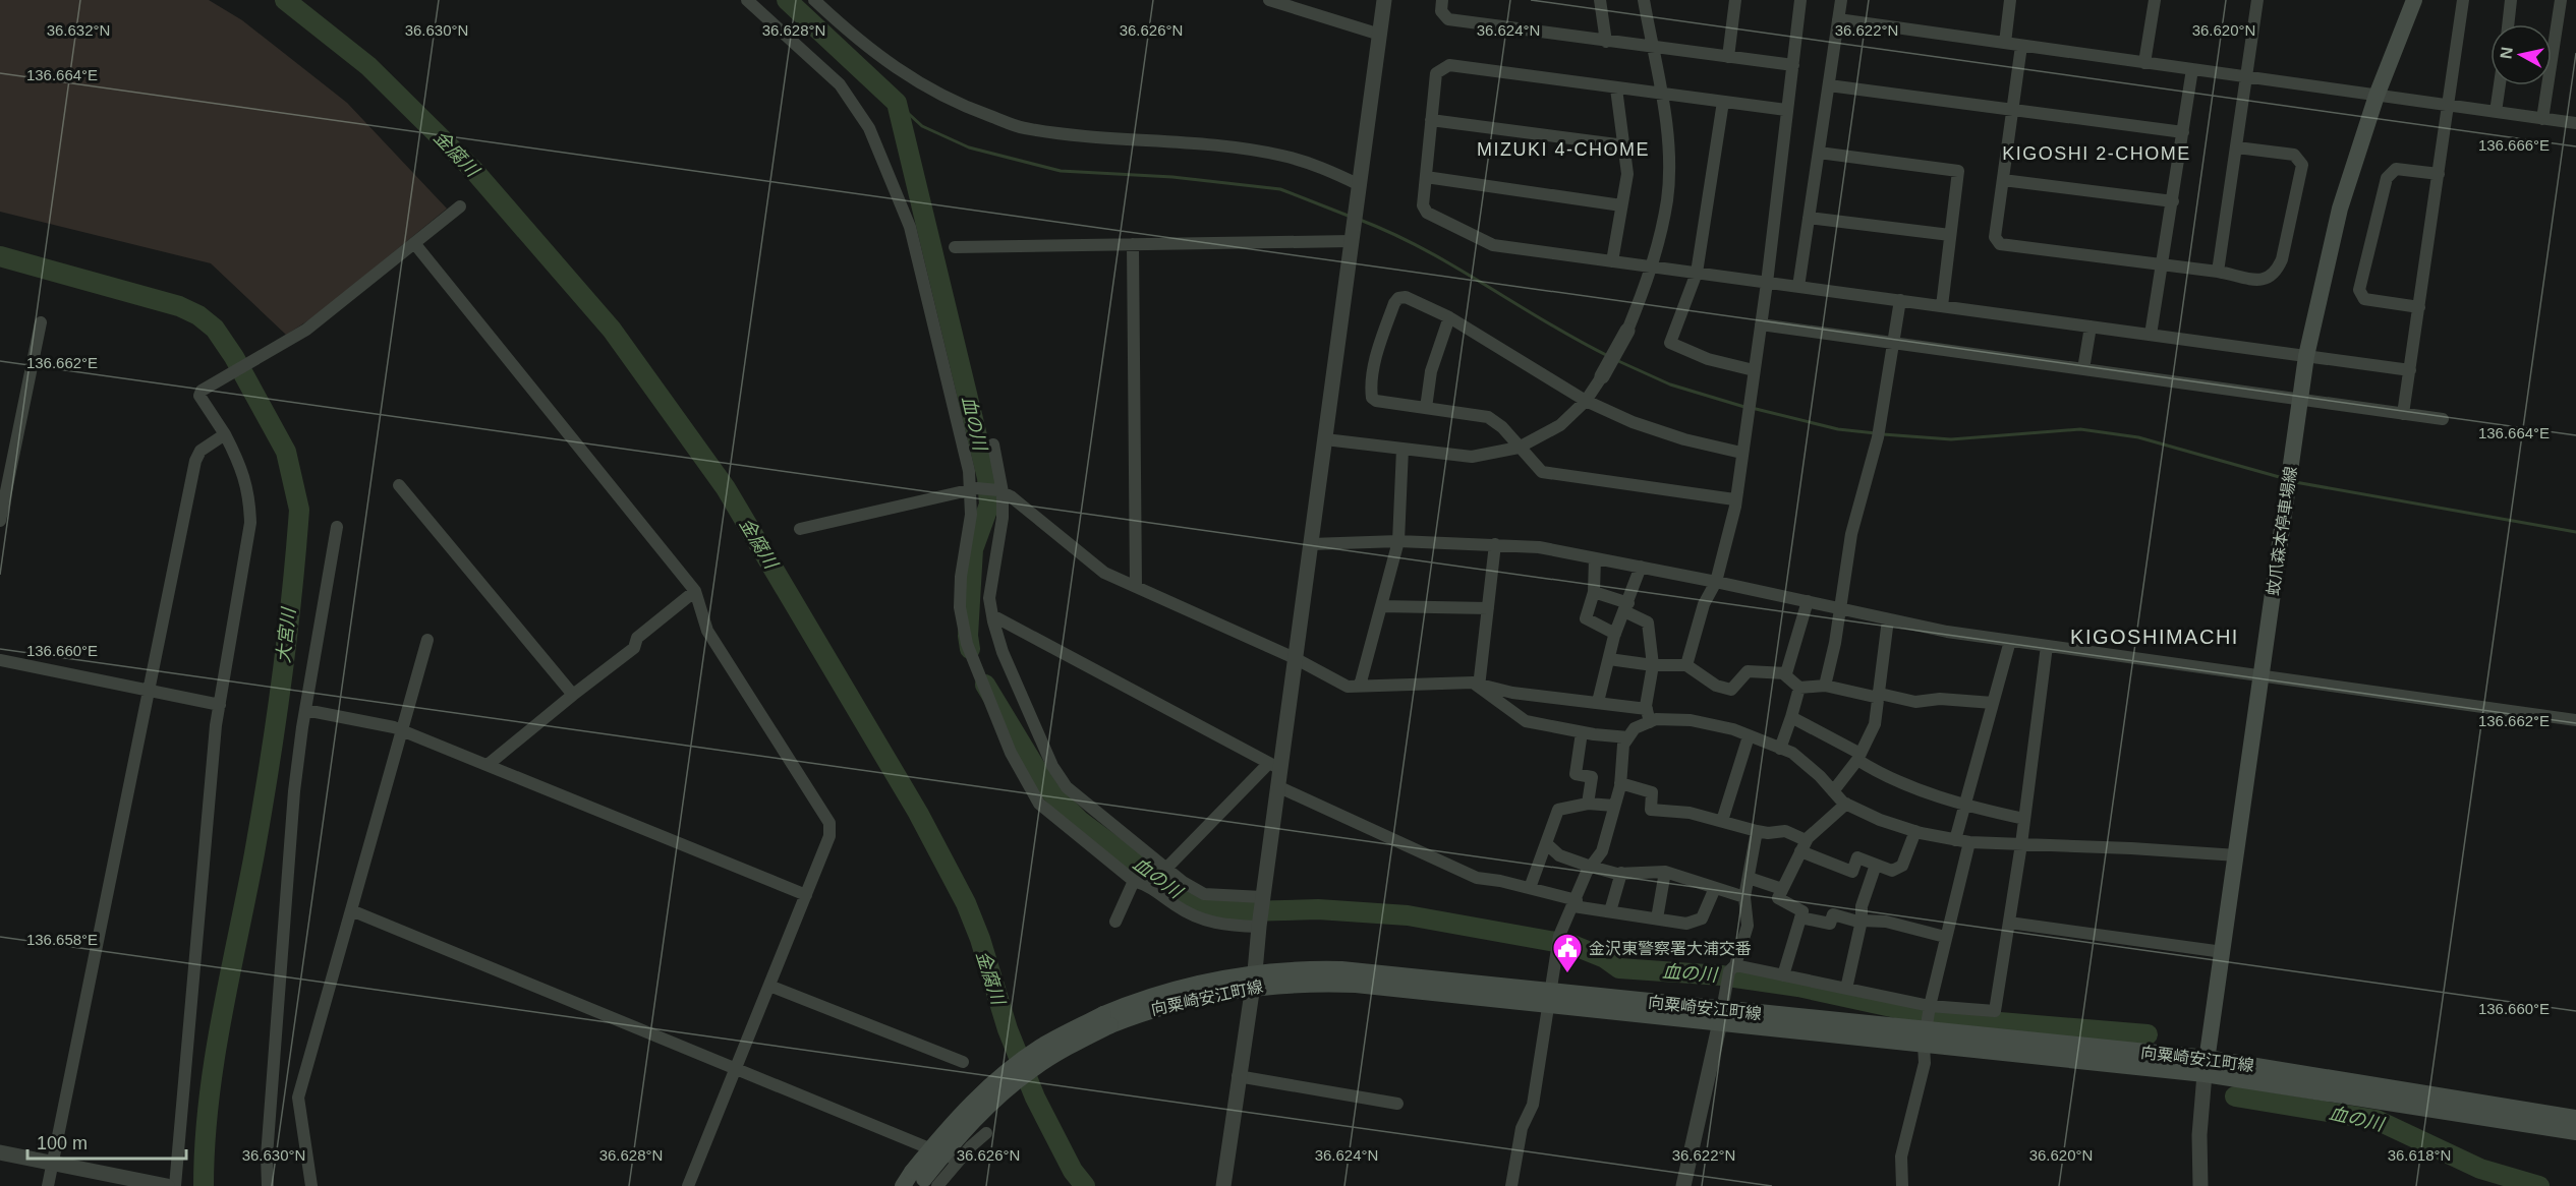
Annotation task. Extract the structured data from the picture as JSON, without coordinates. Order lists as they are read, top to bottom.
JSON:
{
  "streets": {
    "main road": ["蚊爪森本停車場線", "向粟崎安江町線"]
  },
  "crossings": [
    ["蚊爪森本停車場線", "向粟崎安江町線"]
  ],
  "districts": ["MIZUKI 4-CHOME", "KIGOSHI 2-CHOME", "KIGOSHIMACHI"],
  "water": ["金腐川", "血の川", "大宮川"],
  "places": {
    "public building": ["金沢東警察署大浦交番"]
  },
  "scale_bar": "100 m",
  "north": "left",
  "coordinates": [
    "36.632°N",
    "36.630°N",
    "36.628°N",
    "36.626°N",
    "36.624°N",
    "36.622°N",
    "36.620°N",
    "136.664°E",
    "136.666°E",
    "136.662°E",
    "136.660°E",
    "136.658°E",
    "36.618°N"
  ]
}
